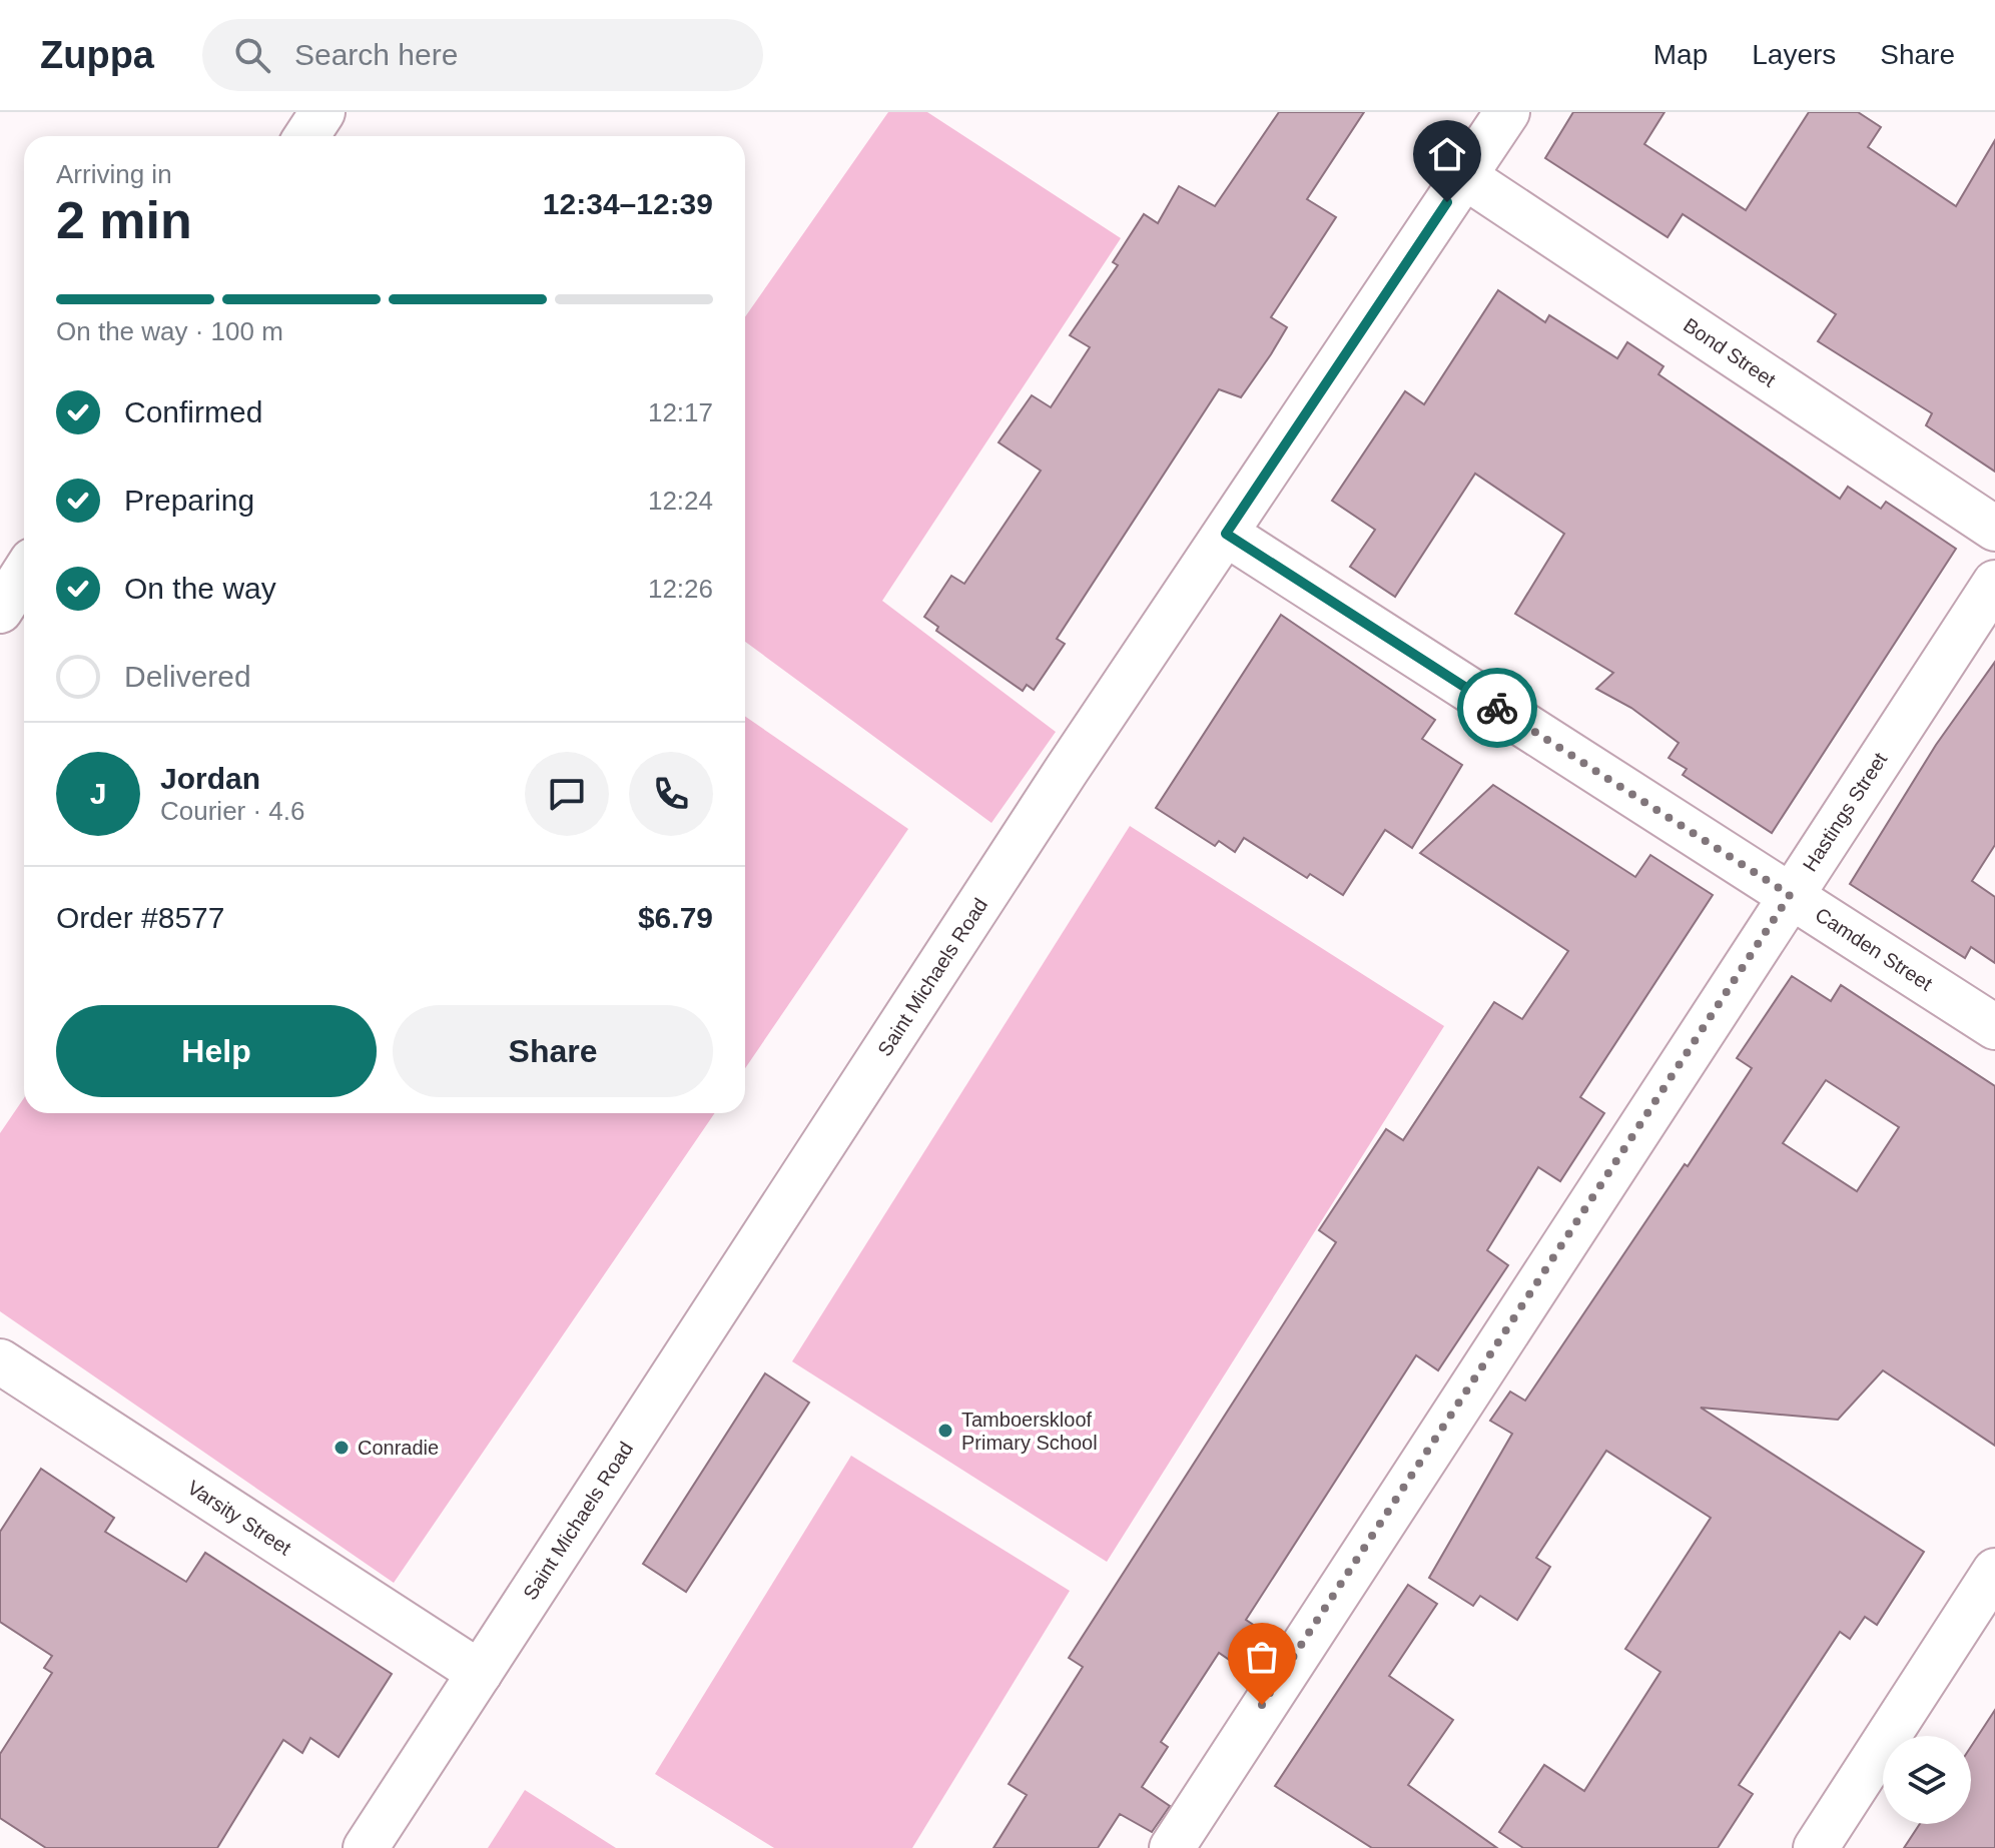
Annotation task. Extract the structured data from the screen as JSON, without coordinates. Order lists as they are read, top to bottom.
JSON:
{
  "streets": {
    "street": [
      "Bond Street",
      "Hastings Street",
      "Camden Street",
      "Saint Michaels Road",
      "Varsity Street"
    ]
  },
  "crossings": [
    ["Bond Street", "Saint Michaels Road"],
    ["Hastings Street", "Camden Street"],
    ["Camden Street", "Saint Michaels Road"],
    ["Saint Michaels Road", "Varsity Street"]
  ],
  "places": ["Tamboerskloof Primary School", "Conradie"],
  "page": {
    "header": "Zuppa",
    "search": "Search here",
    "nav": ["Map", "Layers", "Share"],
    "heading": ["2 min", "Arriving in", "12:34–12:39"],
    "panel": [
      "Jordan",
      "Courier · 4.6",
      "Order #8577",
      "$6.79"
    ],
    "bar": "On the way · 100 m",
    "list": [
      ["Confirmed", "12:17"],
      ["Preparing", "12:24"],
      ["On the way", "12:26"],
      "Delivered"
    ],
    "round": "J",
    "buttons": ["Help", "Share"]
  }
}
